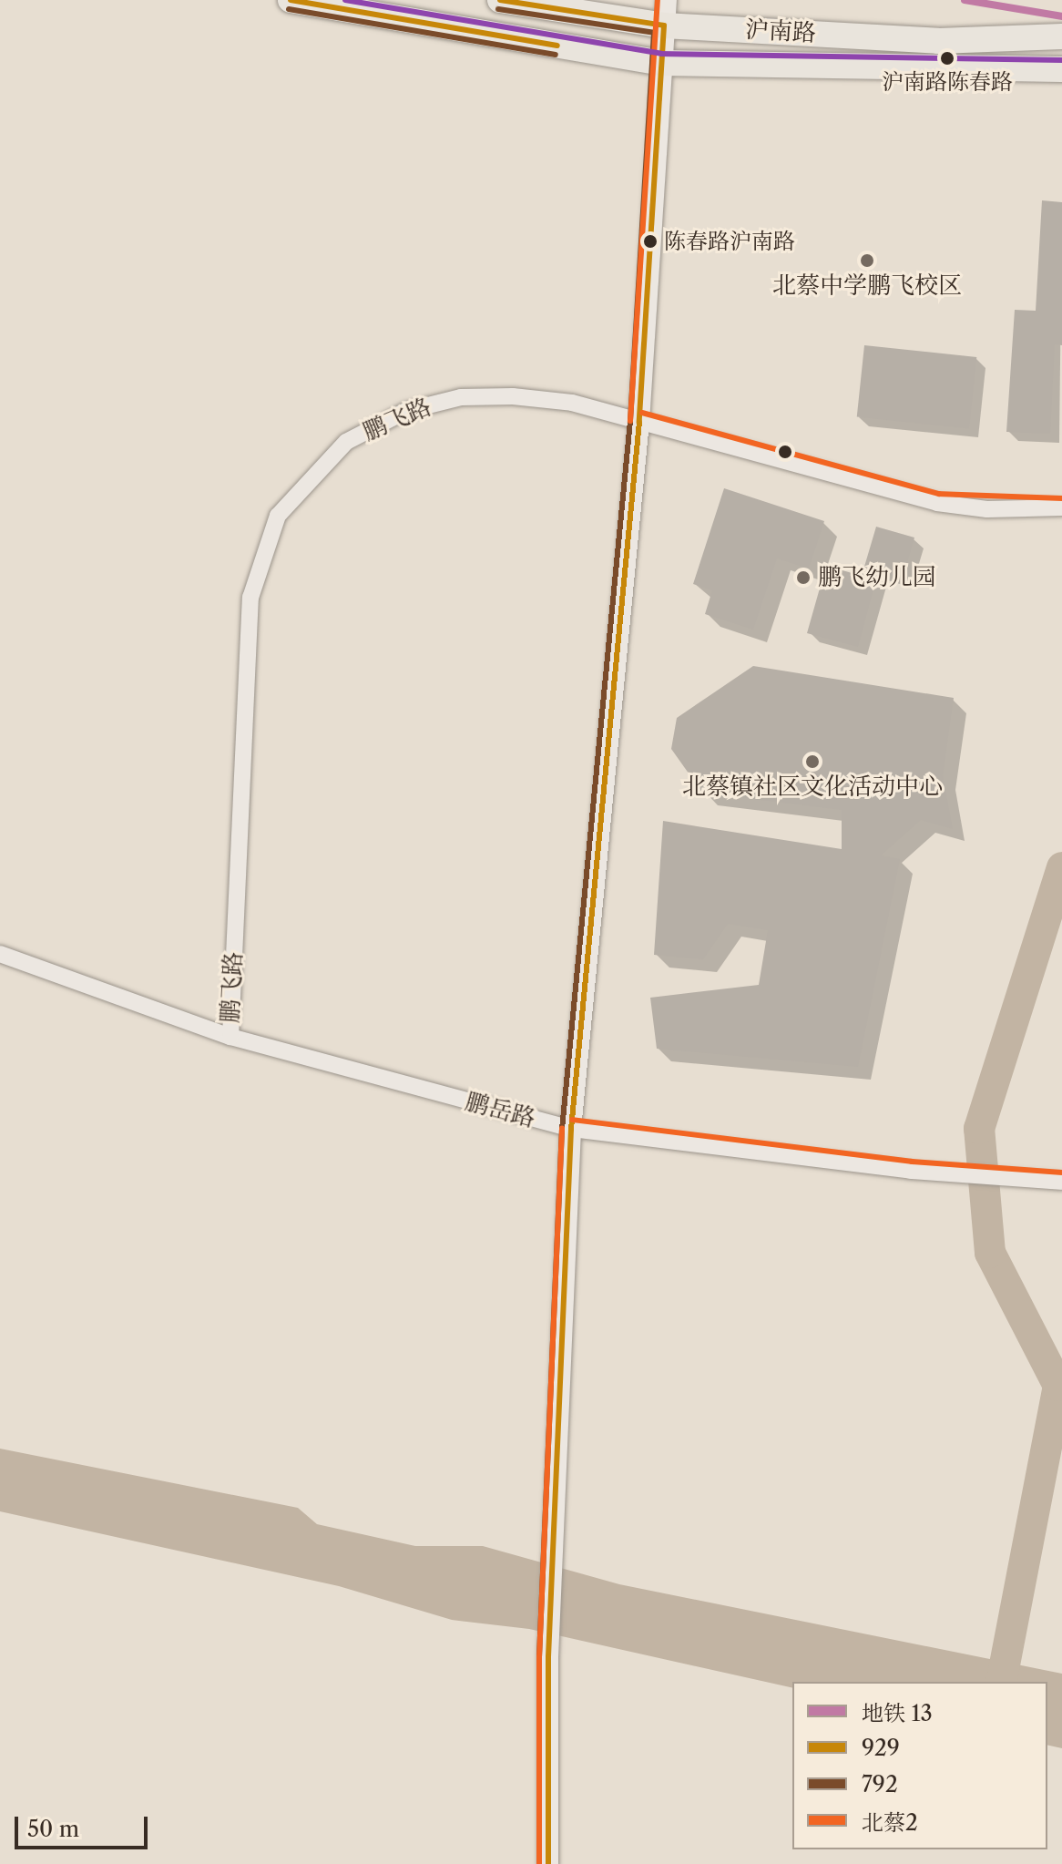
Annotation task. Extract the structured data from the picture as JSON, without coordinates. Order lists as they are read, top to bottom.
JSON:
{
  "streets": {
    "main road": ["沪南路"],
    "street": ["鹏飞路", "鹏岳路"]
  },
  "crossings": [
    ["鹏飞路", "鹏岳路"]
  ],
  "places": [
    "沪南路陈春路",
    "陈春路沪南路",
    "北蔡中学鹏飞校区",
    "鹏飞幼儿园",
    "北蔡镇社区文化活动中心"
  ],
  "lines": [
    "metro line 13",
    "transit line 929",
    "transit line 北蔡2",
    "transit line 792"
  ],
  "legend": [
    "地铁 13",
    "929",
    "792",
    "北蔡2"
  ],
  "scale_bar": "50 m"
}
